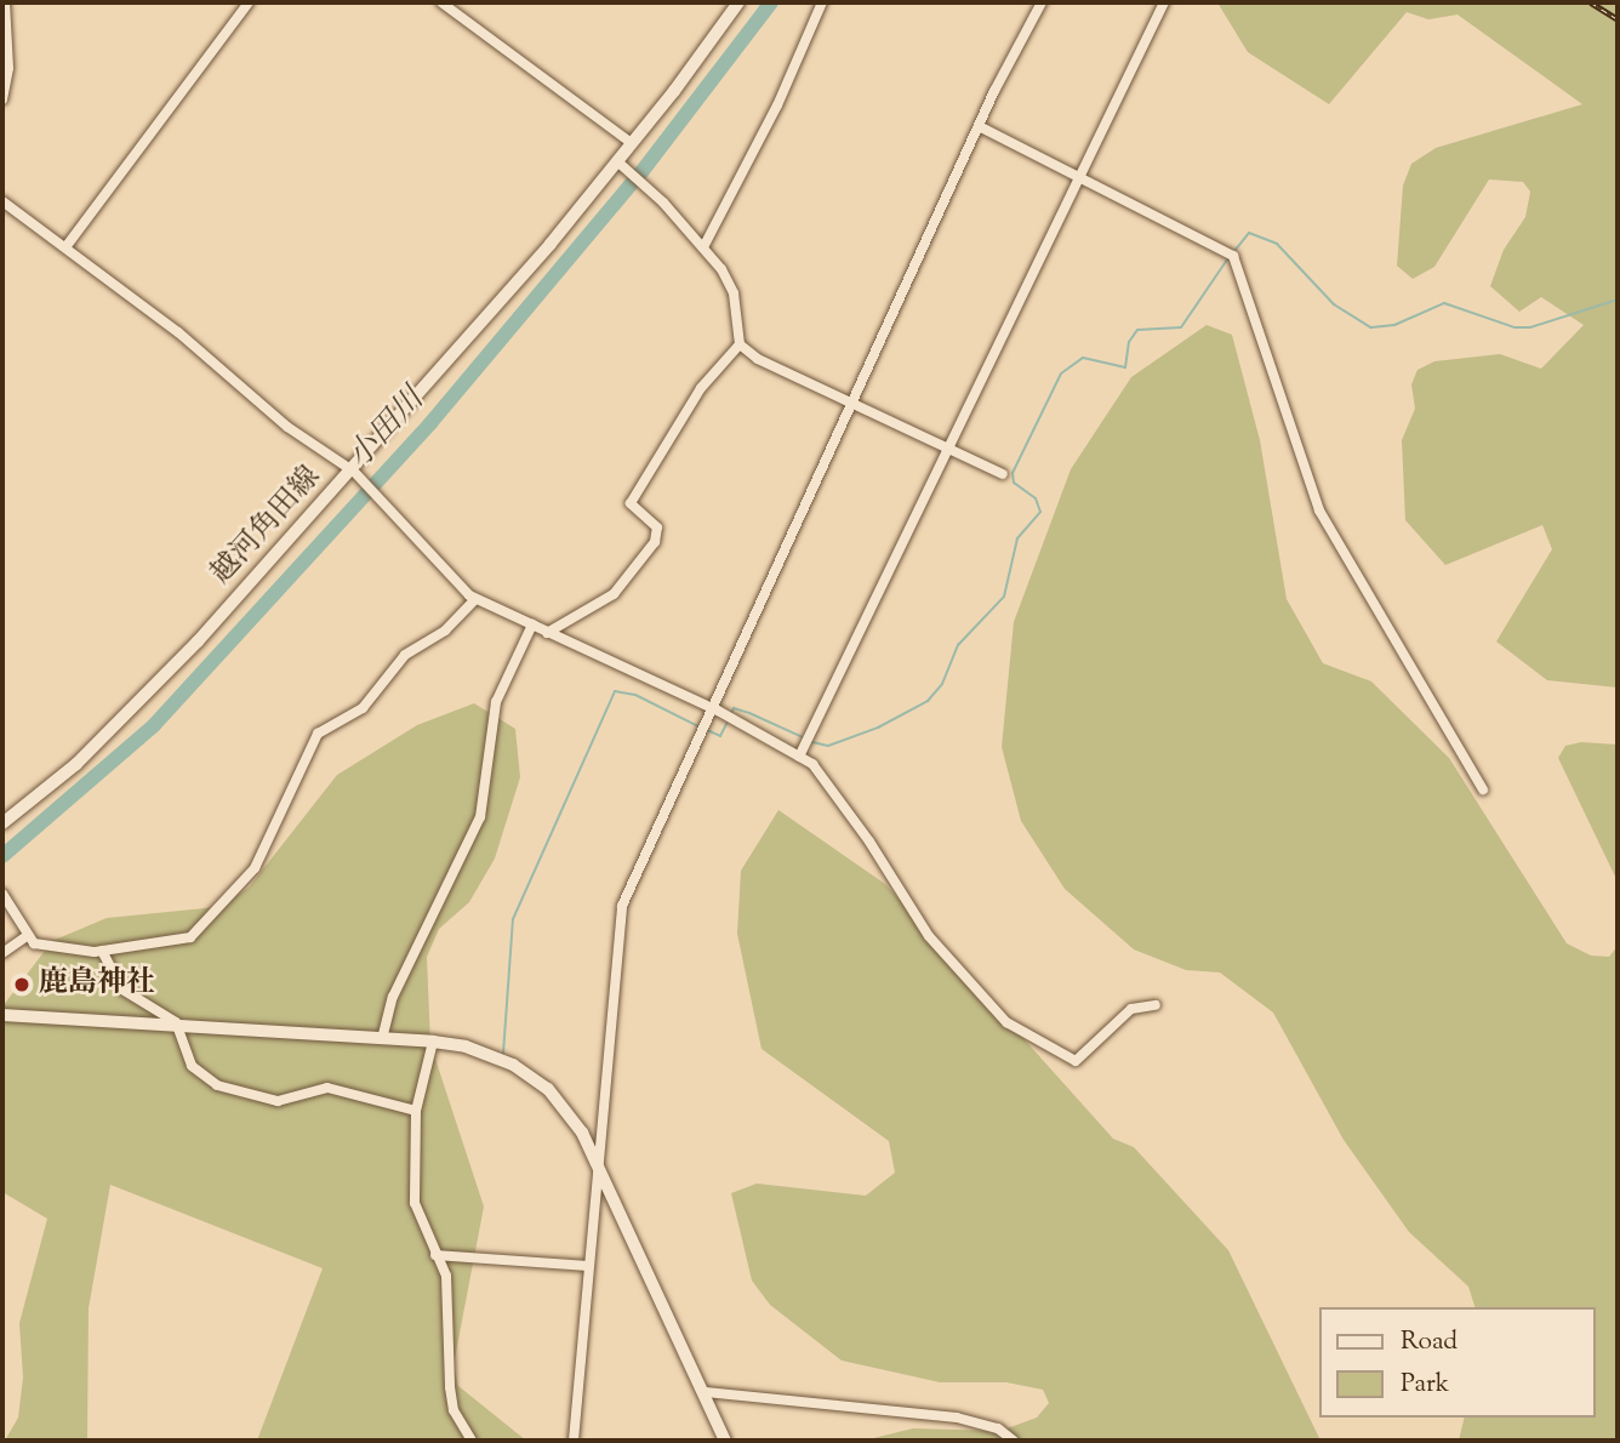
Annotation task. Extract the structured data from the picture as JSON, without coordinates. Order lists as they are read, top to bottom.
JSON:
{
  "streets": {
    "main road": ["越河角田線"]
  },
  "water": ["小田川"],
  "places": ["鹿島神社"],
  "legend": ["Road", "Park"]
}
